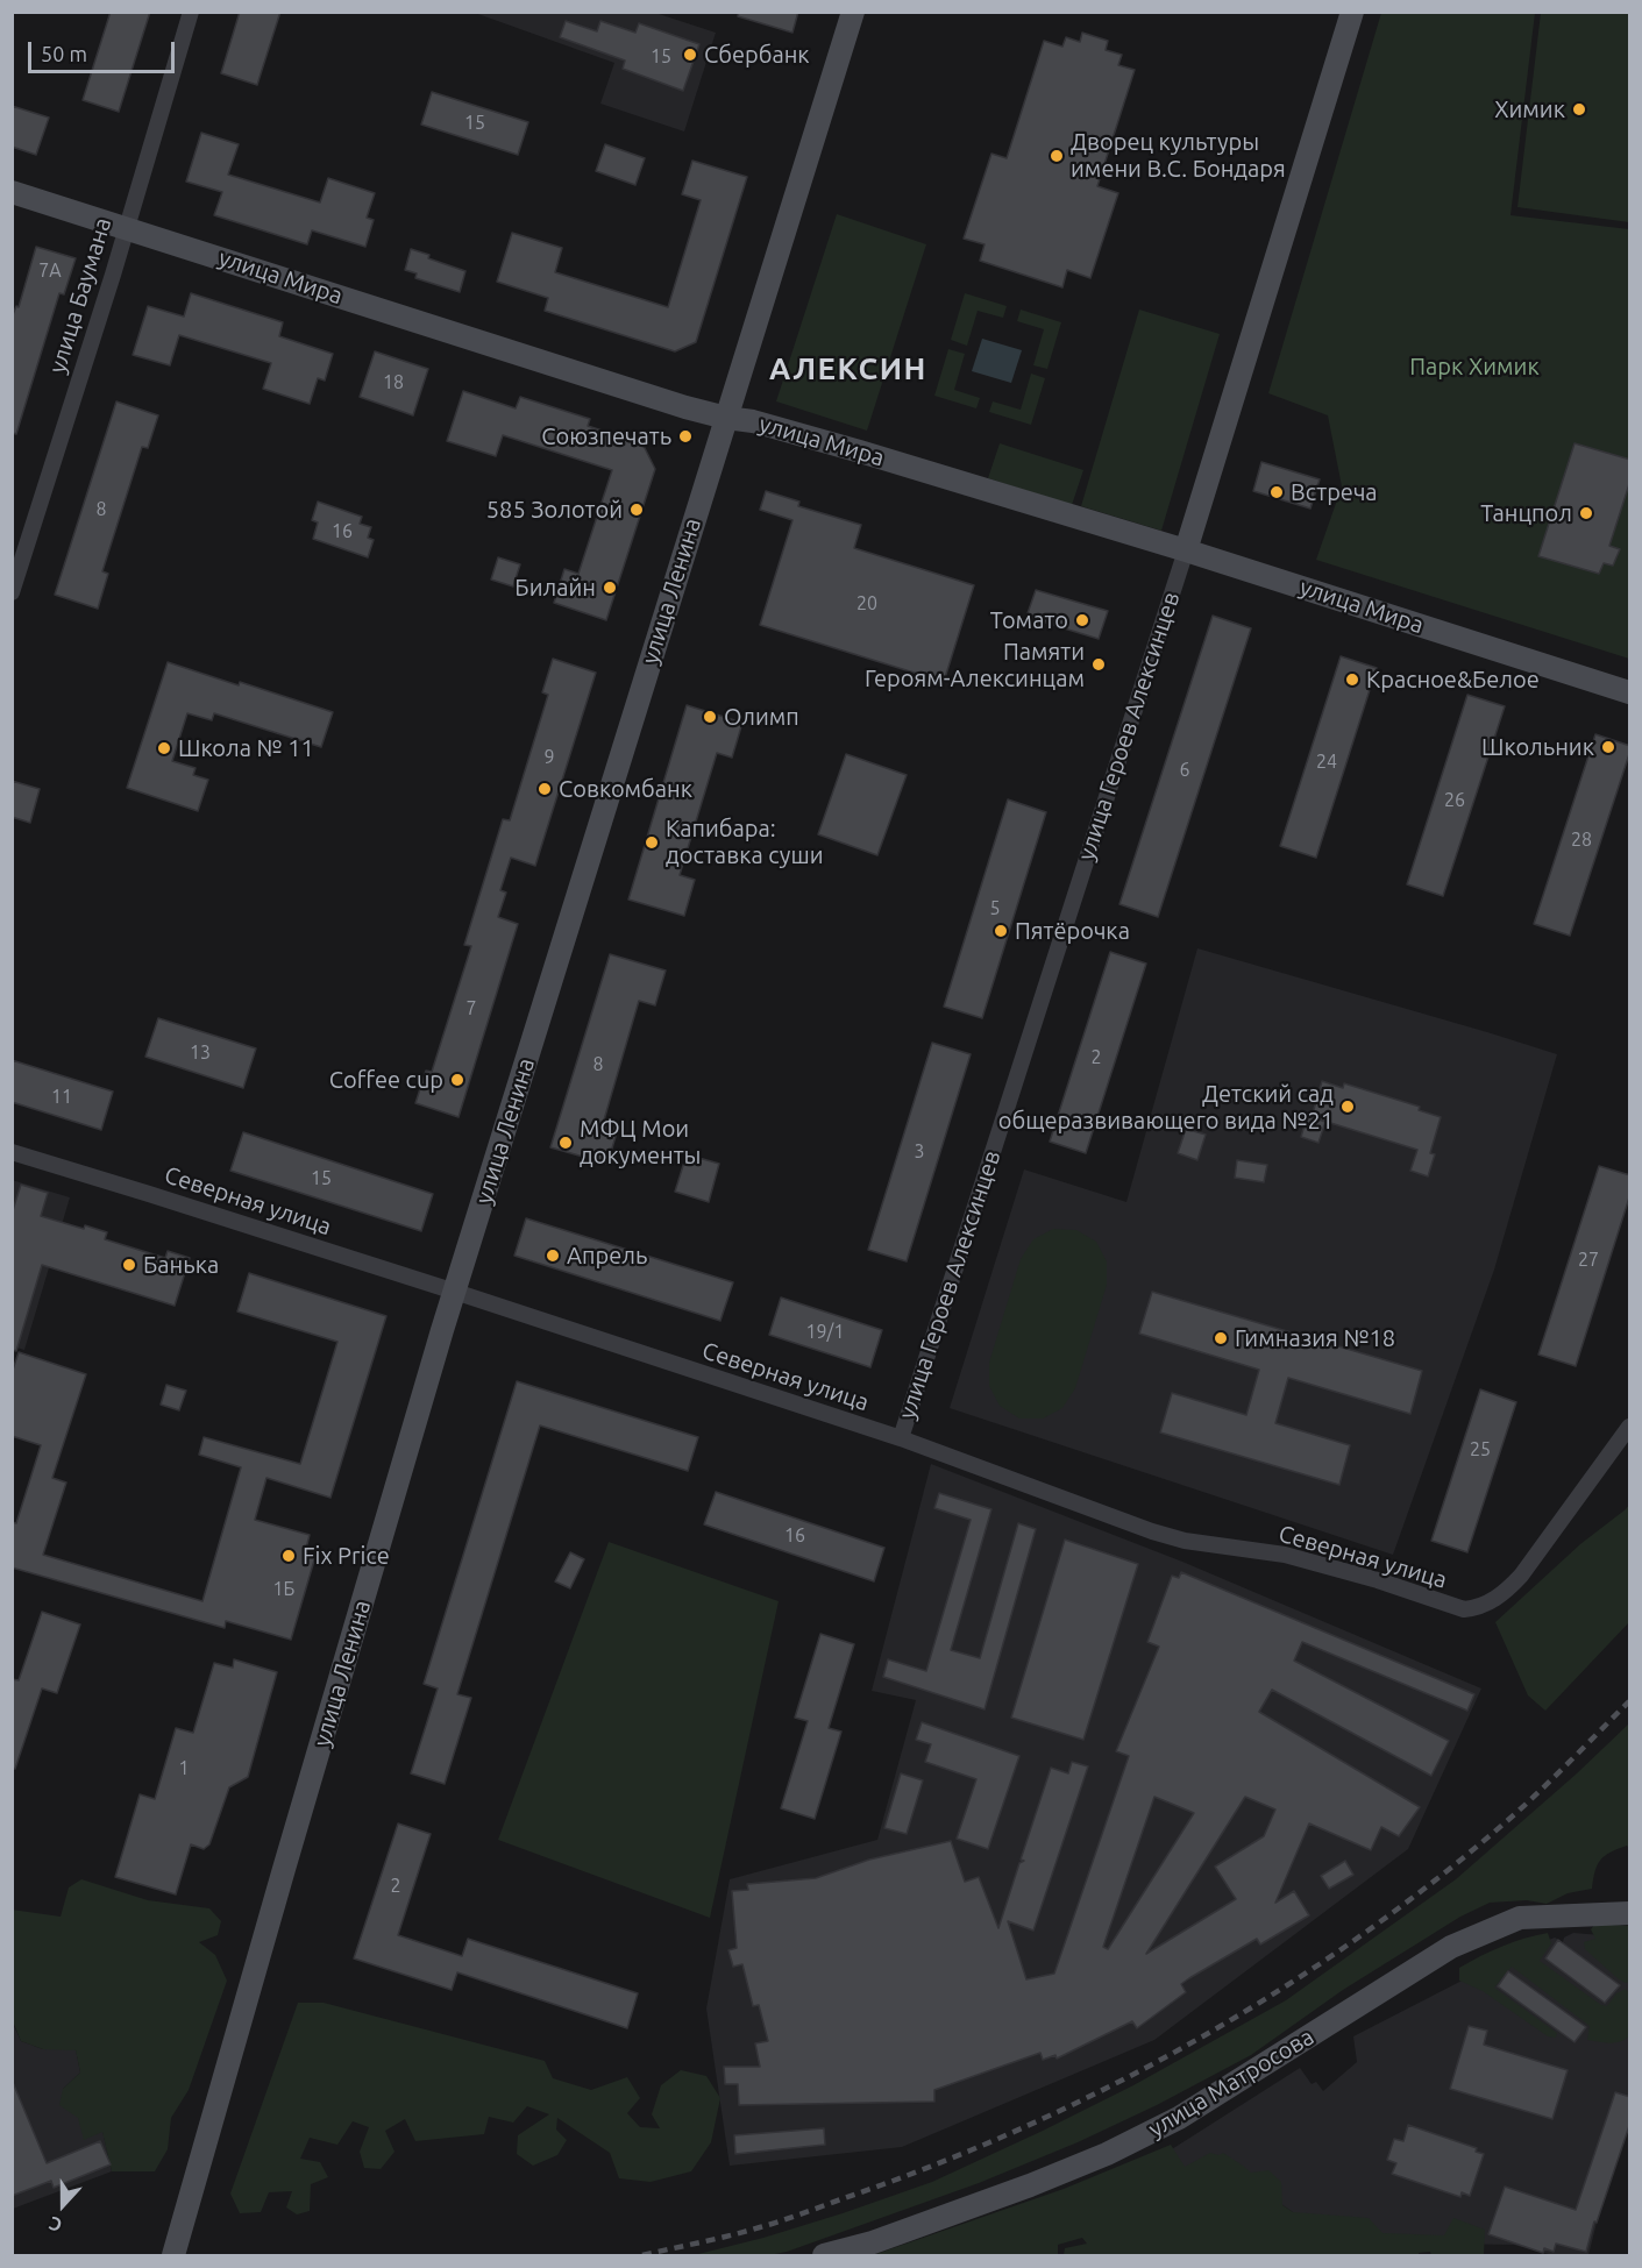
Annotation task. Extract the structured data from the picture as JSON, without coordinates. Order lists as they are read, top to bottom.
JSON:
{
  "streets": {
    "street": [
      "улица Мира",
      "улица Баумана",
      "улица Ленина",
      "улица Героев Алексинцев",
      "Северная улица",
      "улица Матросова"
    ]
  },
  "crossings": [
    ["улица Мира", "улица Баумана"],
    ["улица Мира", "улица Ленина"],
    ["улица Мира", "улица Героев Алексинцев"],
    ["улица Ленина", "Северная улица"],
    ["улица Героев Алексинцев", "Северная улица"]
  ],
  "districts": ["АЛЕКСИН"],
  "parks": ["Парк Химик"],
  "places": [
    "Сбербанк",
    "Химик",
    "Дворец культуры имени В.С. Бондаря",
    "Союзпечать",
    "Встреча",
    "585 Золотой",
    "Танцпол",
    "Билайн",
    "Томато",
    "Памяти Героям-Алексинцам",
    "Красное&Белое",
    "Олимп",
    "Школьник",
    "Школа № 11",
    "Совкомбанк",
    "Капибара: доставка суши",
    "Пятёрочка",
    "Coffee cup",
    "Детский сад общеразвивающего вида №21",
    "МФЦ Мои документы",
    "Апрель",
    "Банька",
    "Гимназия №18",
    "Fix Price"
  ],
  "house_numbers": [
    "15",
    "15",
    "7А",
    "18",
    "8",
    "16",
    "20",
    "9",
    "24",
    "6",
    "26",
    "28",
    "5",
    "7",
    "13",
    "2",
    "8",
    "11",
    "3",
    "15",
    "27",
    "19/1",
    "25",
    "16",
    "1Б",
    "1",
    "2"
  ],
  "scale_bar": "50 m",
  "north": "bottom"
}
